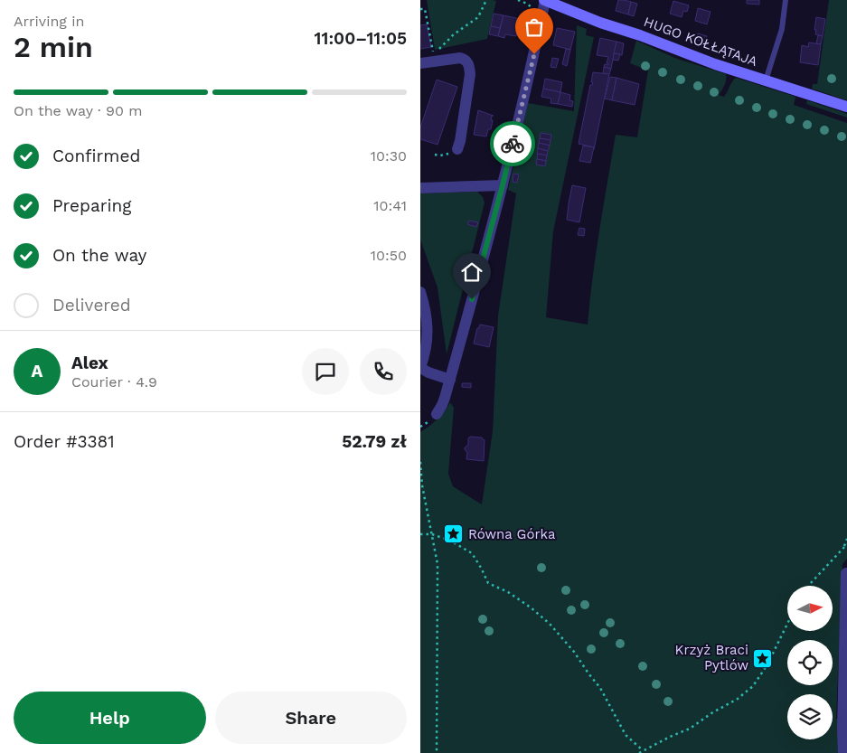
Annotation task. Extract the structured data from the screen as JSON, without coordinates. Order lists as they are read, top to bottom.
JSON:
{
  "streets": {
    "street": ["HUGO KOŁŁĄTAJA"]
  },
  "places": {
    "place": ["Równa Górka", "Krzyż Braci Pytlów"]
  },
  "north": "right",
  "page": {
    "heading": ["2 min", "Arriving in", "11:00–11:05"],
    "panel": [
      "Alex",
      "Courier · 4.9",
      "Order #3381",
      "52.79 zł"
    ],
    "bar": "On the way · 90 m",
    "list": [
      ["Confirmed", "10:30"],
      ["Preparing", "10:41"],
      ["On the way", "10:50"],
      "Delivered"
    ],
    "round": "A",
    "buttons": ["Help", "Share"]
  }
}
